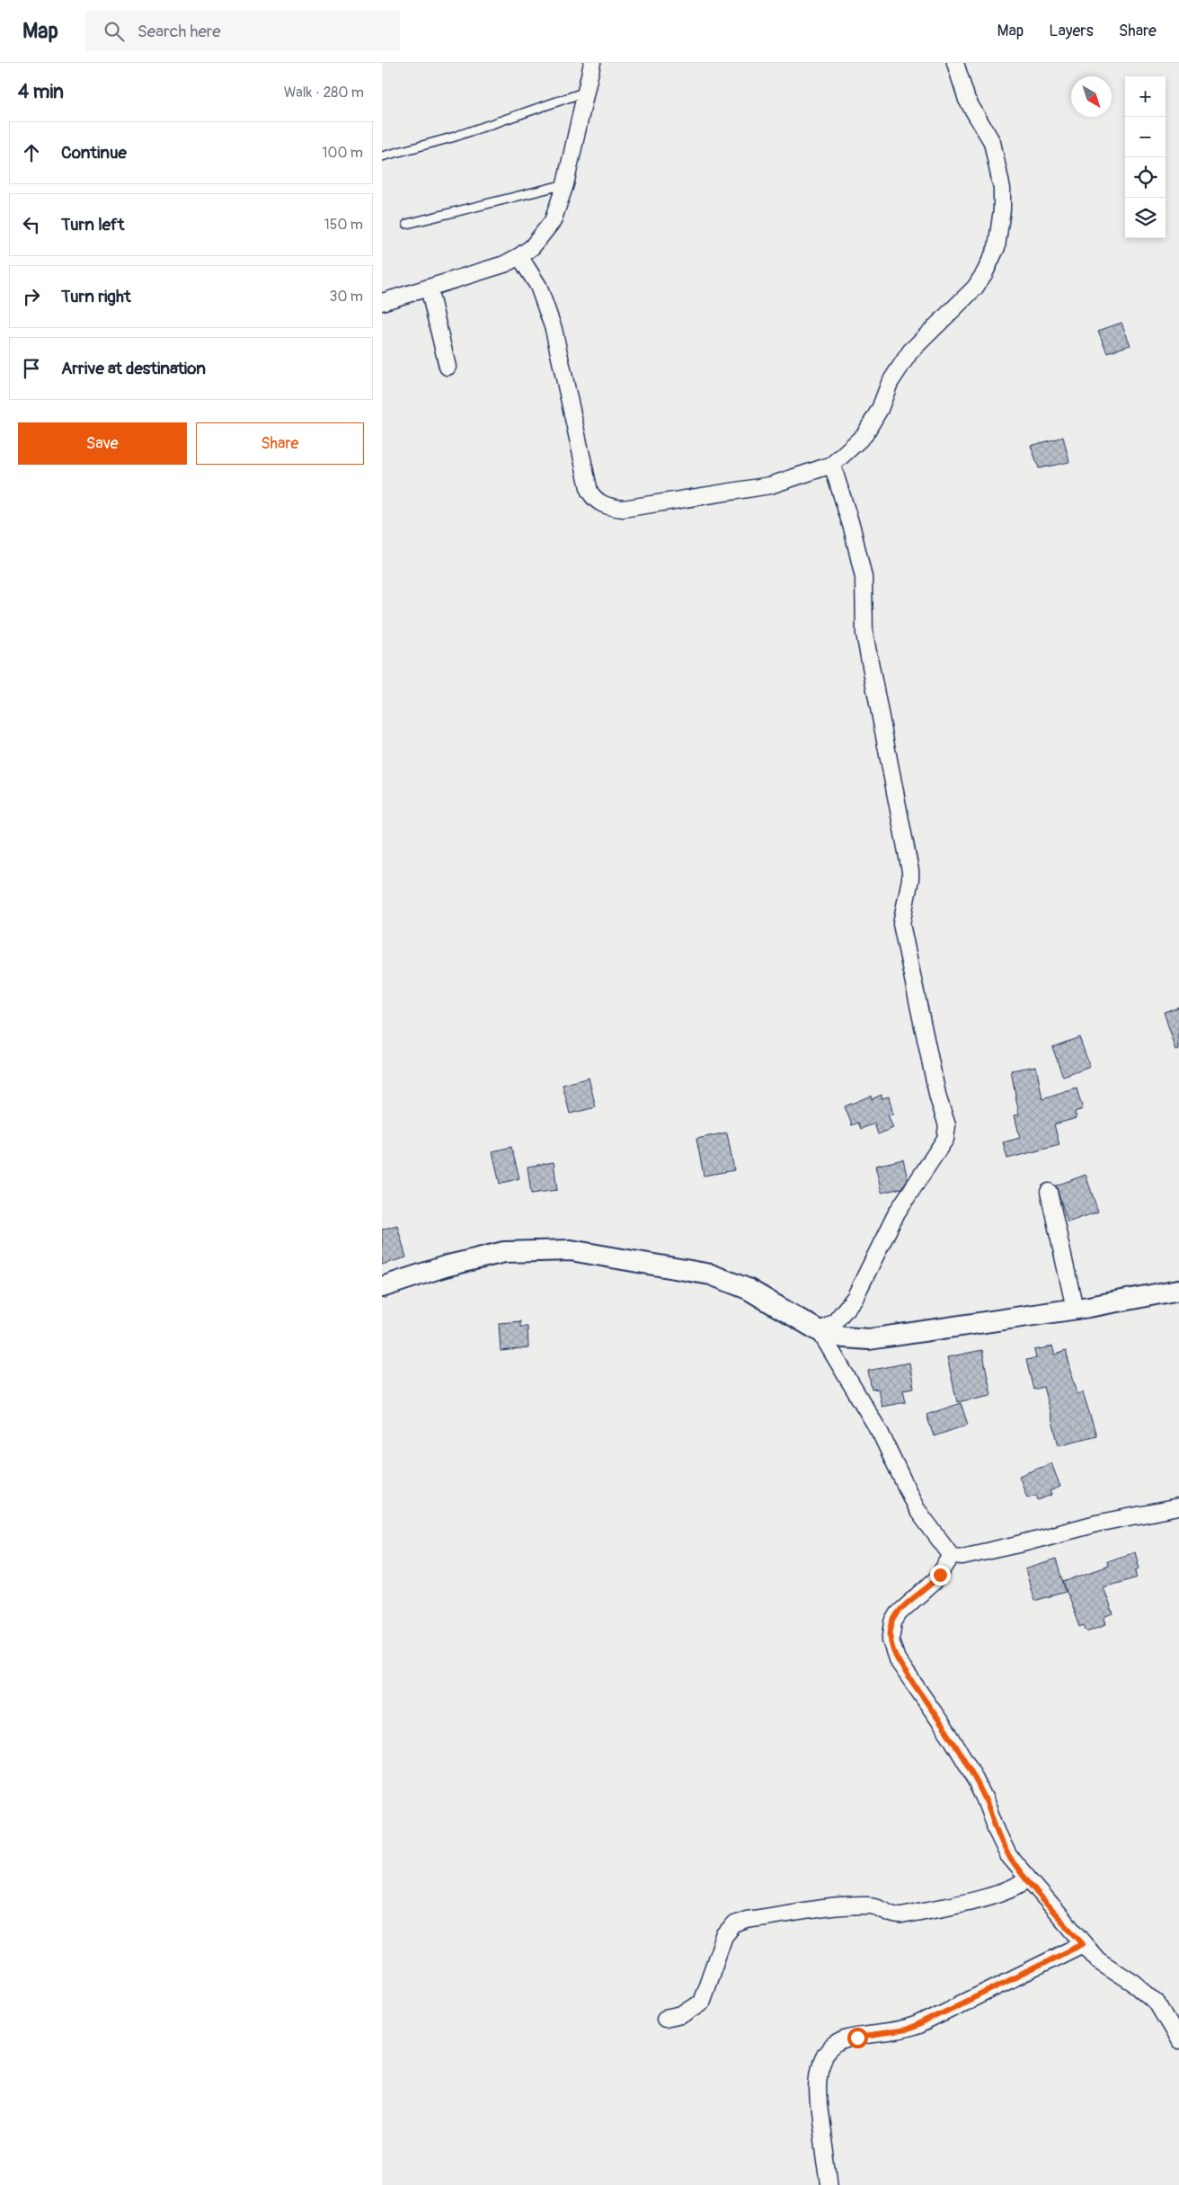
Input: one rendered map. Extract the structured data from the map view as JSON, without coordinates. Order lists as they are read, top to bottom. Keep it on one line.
{"north":"bottom right","page":{"header":"Map","search":"Search here","nav":["Map","Layers","Share"],"heading":["4 min","Walk · 280 m"],"map_buttons":["+","−"],"list":[["Continue","100 m"],["Turn left","150 m"],["Turn right","30 m"],"Arrive at destination"],"buttons":["Save","Share"]}}
